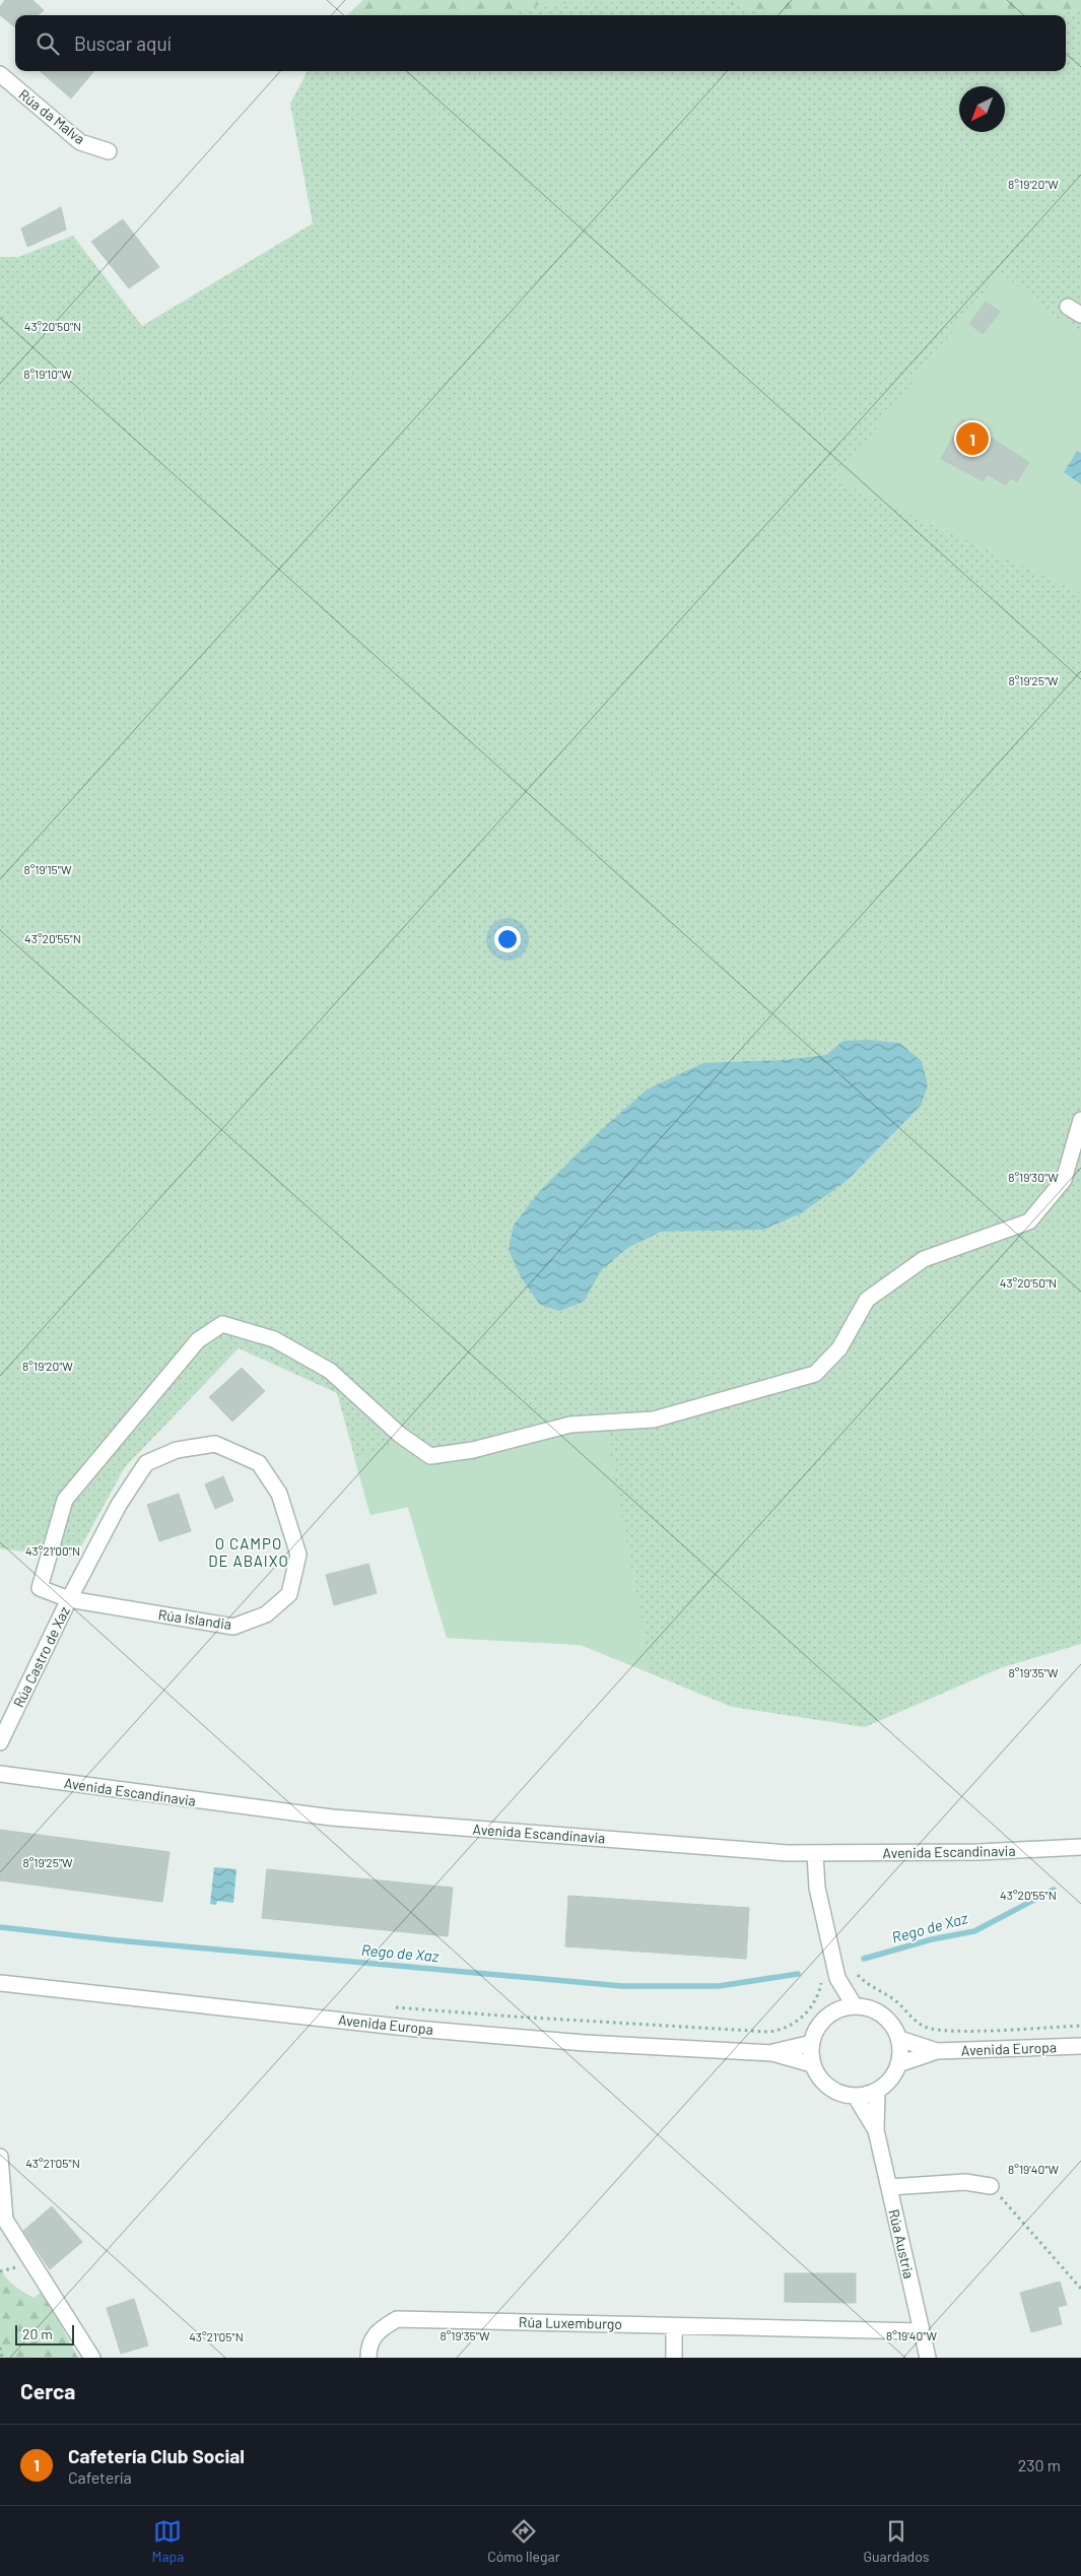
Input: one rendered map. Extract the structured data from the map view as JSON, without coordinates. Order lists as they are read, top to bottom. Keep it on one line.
{"streets":{"street":["Rúa da Malva","Rúa Islandia","Rúa Castro de Xaz","Avenida Escandinavia","Avenida Europa","Rúa Austria","Rúa Luxemburgo"]},"crossings":[["Rúa Islandia","Rúa Castro de Xaz"],["Avenida Europa","Rúa Austria"],["Rúa Austria","Rúa Luxemburgo"]],"districts":["O CAMPO DE ABAIXO"],"water":["Rego de Xaz"],"scale_bar":"20 m","north":"bottom left","page":{"search":"Buscar aquí","pins":"1","scale":"20 m","heading":"Cerca","list":[{"mark":"1","name":"Cafetería Club Social","note":"Cafetería","value":"230 m"}],"nav":["Mapa","Cómo llegar","Guardados"]},"coordinates":["8°19'20\"W","43°20'50\"N","8°19'10\"W","8°19'25\"W","8°19'15\"W","43°20'55\"N","8°19'30\"W","43°21'00\"N","8°19'35\"W","43°21'05\"N","8°19'40\"W"]}
